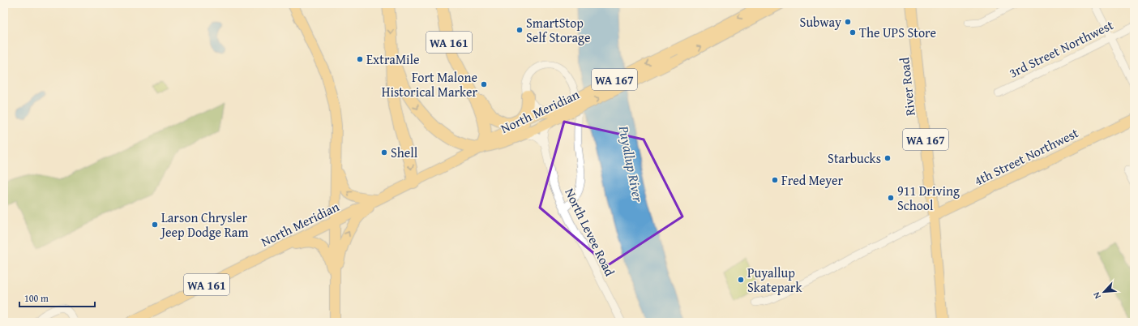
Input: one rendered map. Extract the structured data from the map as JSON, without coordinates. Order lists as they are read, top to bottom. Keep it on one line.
{"streets":{"highway":["WA 161","WA 167"],"main road":["River Road","North Meridian","4th Street Northwest"],"street":["3rd Street Northwest","North Levee Road"]},"crossings":[["WA 161","WA 167"],["WA 161","North Meridian"],["WA 167","North Meridian"],["WA 167","North Levee Road"],["River Road","4th Street Northwest"],["North Meridian","North Levee Road"]],"water":["Puyallup River"],"places":["Subway","SmartStop Self Storage","The UPS Store","ExtraMile","Fort Malone Historical Marker","Shell","Starbucks","Fred Meyer","911 Driving School","Larson Chrysler Jeep Dodge Ram","Puyallup Skatepark"],"scale_bar":"100 m","north":"bottom left"}
